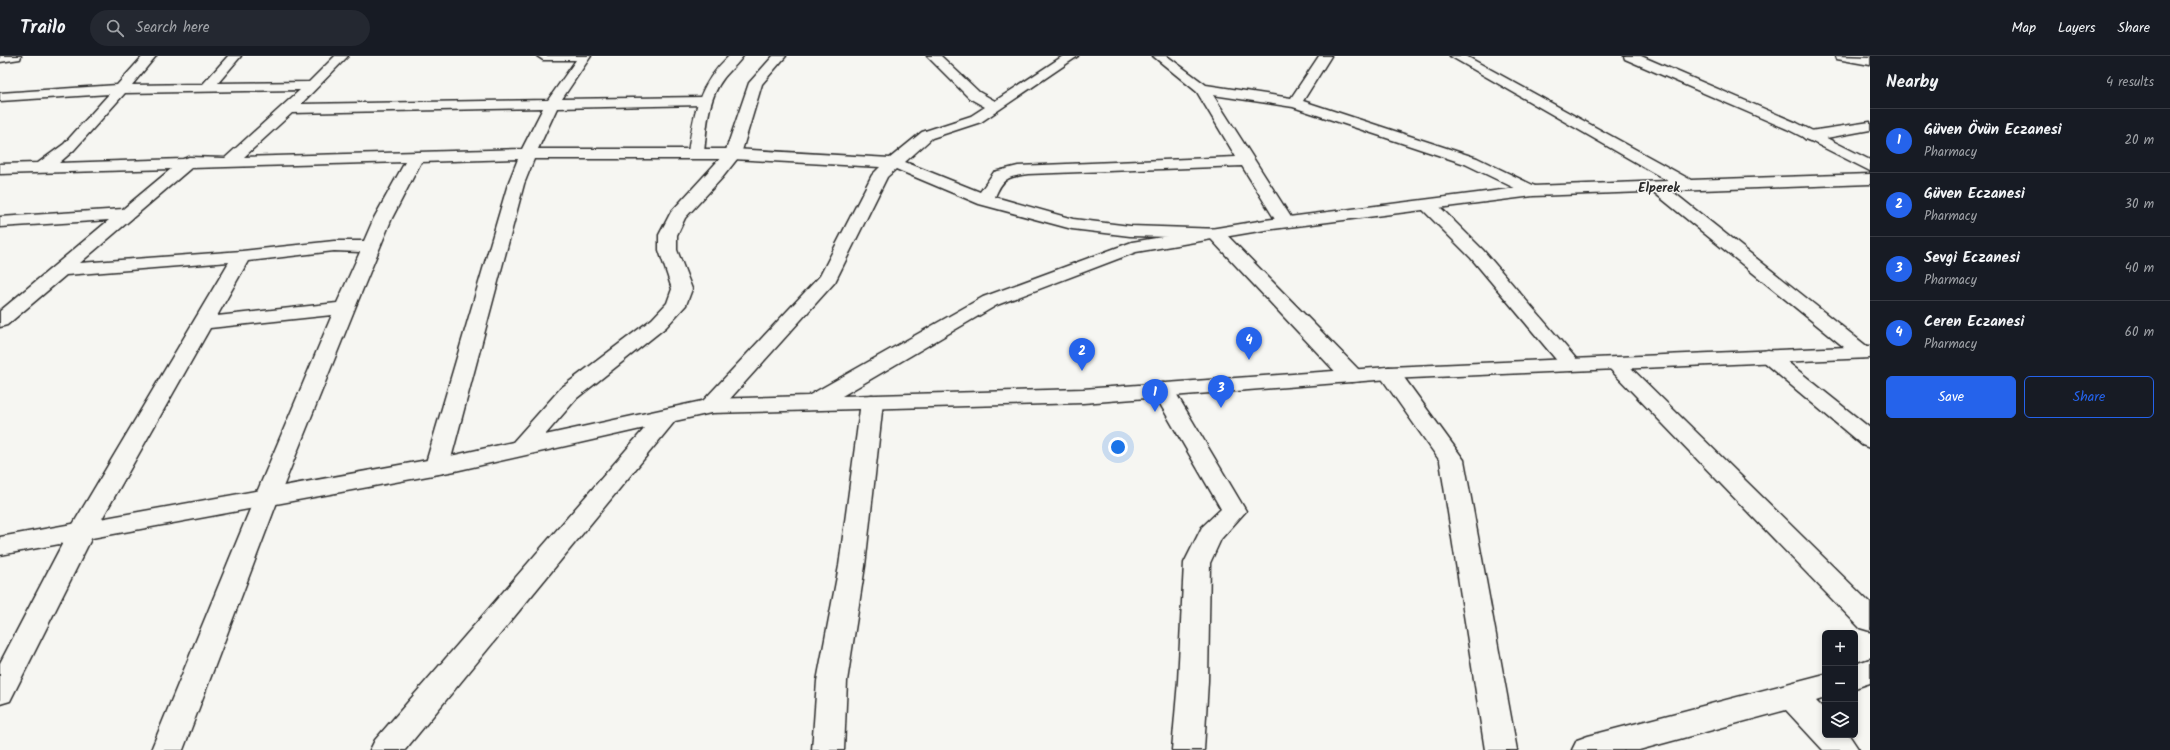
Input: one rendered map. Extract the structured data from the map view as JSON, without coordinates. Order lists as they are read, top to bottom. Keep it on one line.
{"districts":["Elperek"],"page":{"header":"Trailo","search":"Search here","nav":["Map","Layers","Share"],"heading":["Nearby","4 results"],"list":[{"mark":"1","name":"Güven Övün Eczanesi","note":"Pharmacy","value":"20 m"},{"mark":"2","name":"Güven Eczanesi","note":"Pharmacy","value":"30 m"},{"mark":"3","name":"Sevgi Eczanesi","note":"Pharmacy","value":"40 m"},{"mark":"4","name":"Ceren Eczanesi","note":"Pharmacy","value":"60 m"}],"pins":["4","2","3","1"],"buttons":["Save","Share"],"map_buttons":["+","−"]}}
